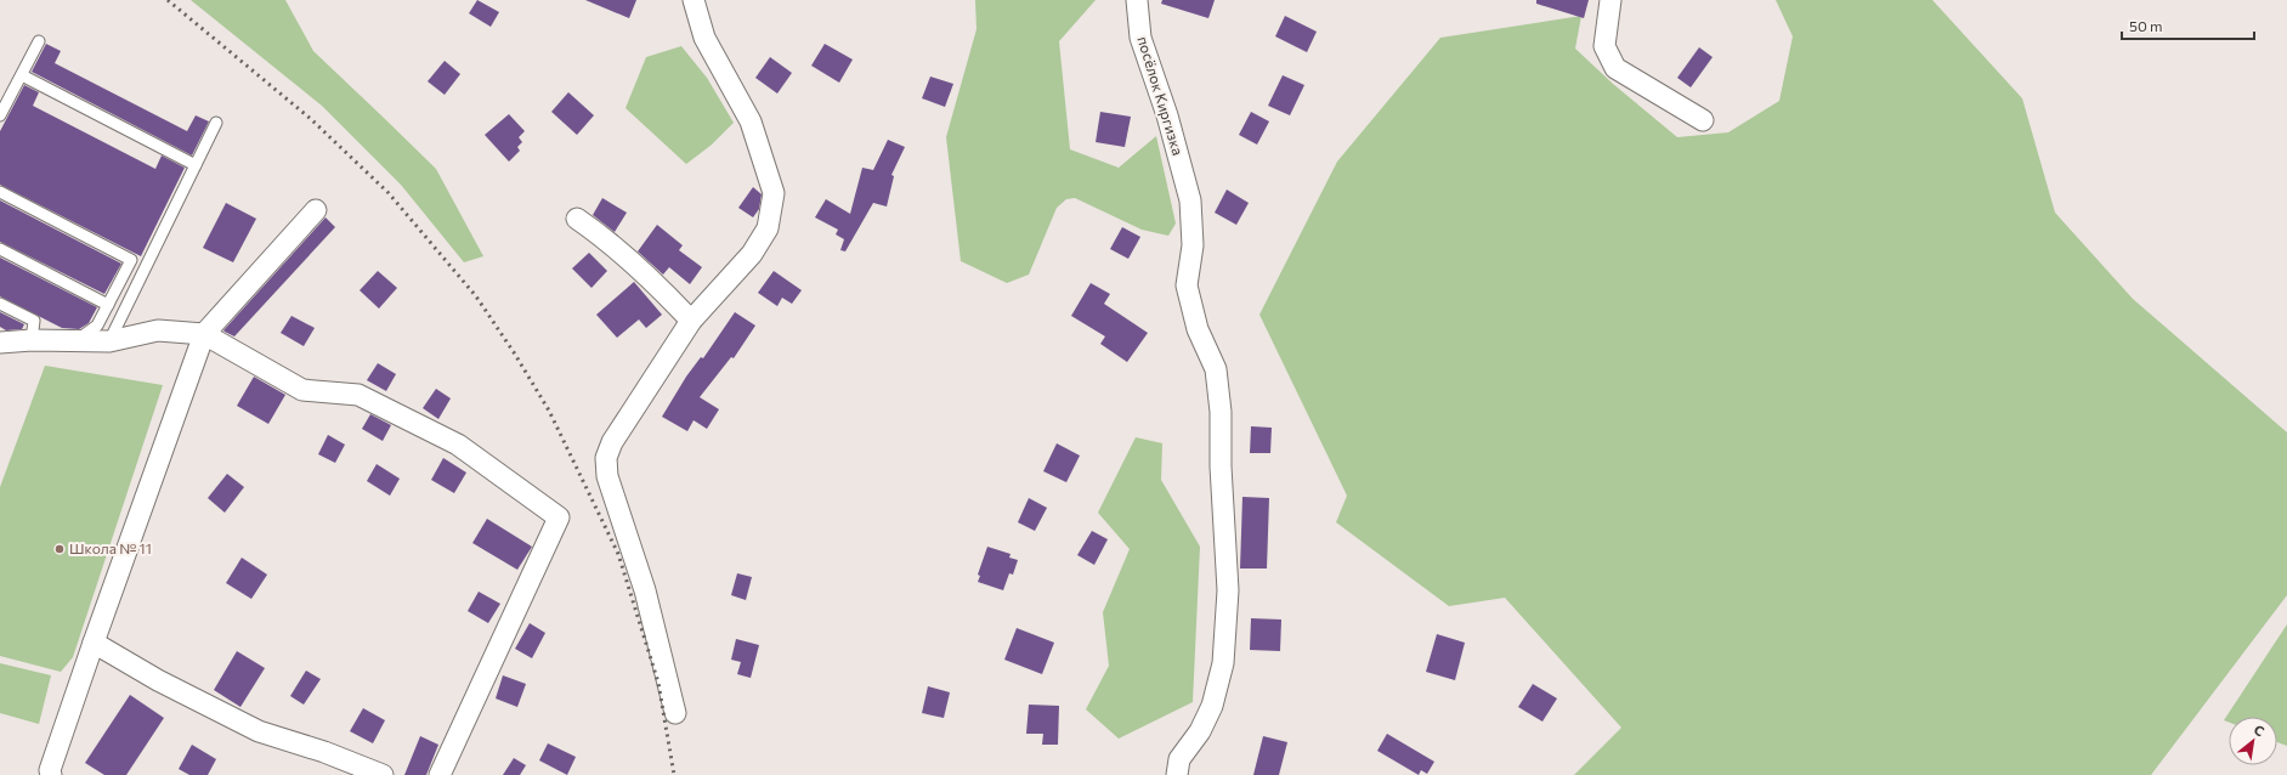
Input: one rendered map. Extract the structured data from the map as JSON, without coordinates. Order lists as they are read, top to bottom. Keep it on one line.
{"streets":{"street":["посёлок Киргизка"]},"places":["Школа № 11"],"scale_bar":"50 m","north":"top right"}
